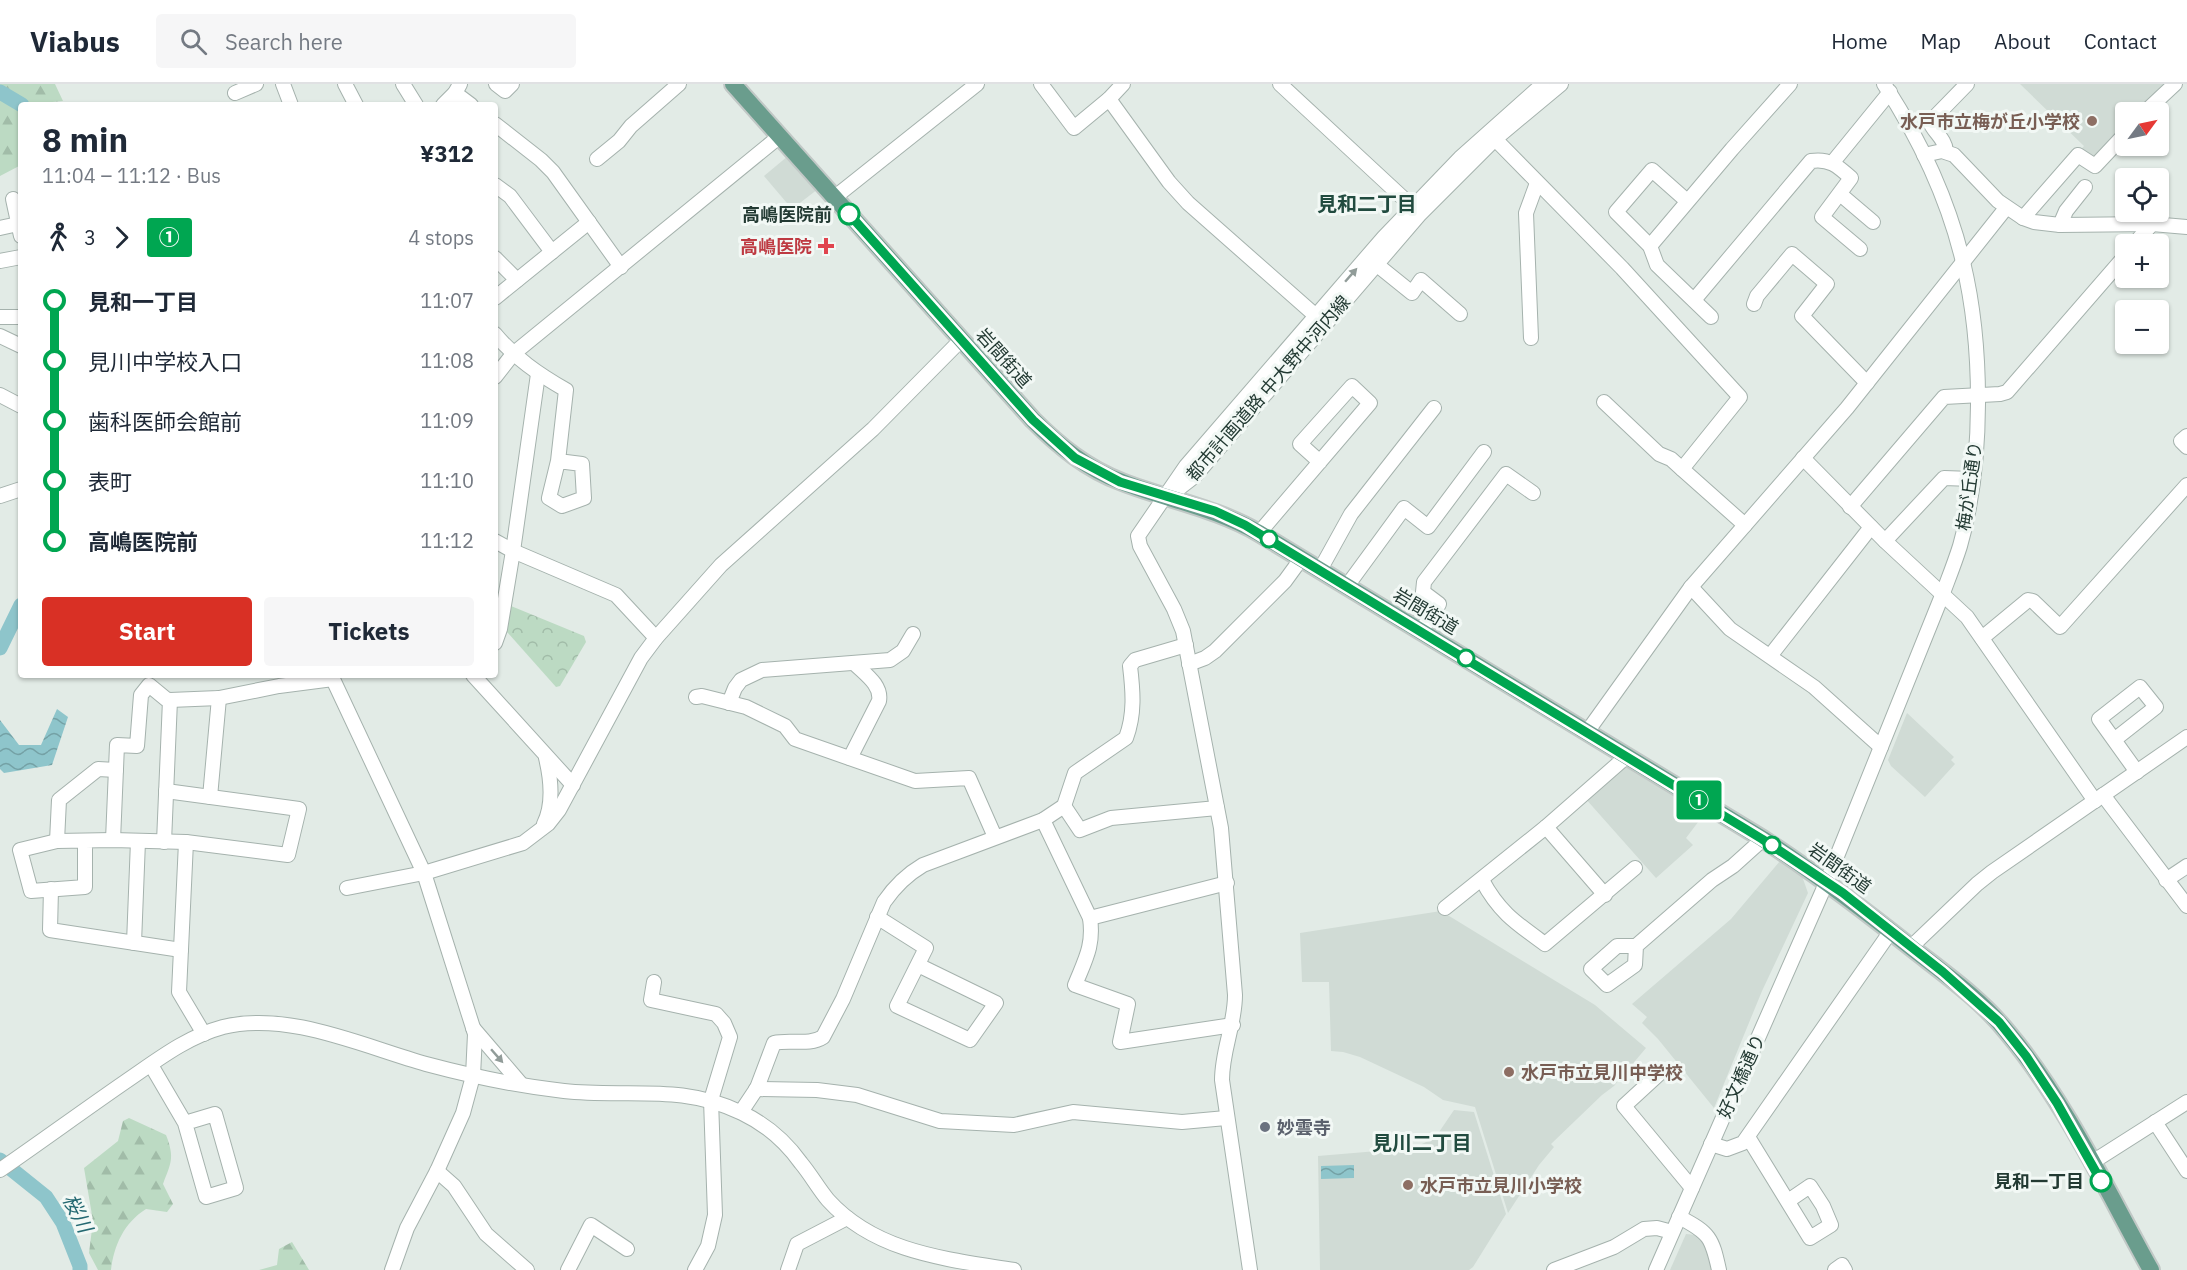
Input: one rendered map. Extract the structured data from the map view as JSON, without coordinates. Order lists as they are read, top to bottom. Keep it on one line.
{"streets":{"main road":["岩間街道"],"street":["都市計画道路 中大野中河内線","梅が丘通り","好文橋通り"]},"crossings":[["岩間街道","都市計画道路 中大野中河内線"],["岩間街道","梅が丘通り"],["岩間街道","好文橋通り"],["梅が丘通り","好文橋通り"]],"districts":["見和二丁目","見川二丁目"],"water":["桜川"],"places":{"other":["水戸市立梅が丘小学校","高嶋医院前","水戸市立見川中学校","妙雲寺","見和一丁目","水戸市立見川小学校"],"health":["高嶋医院"]},"lines":["bus line ①"],"north":"top right","page":{"header":"Viabus","search":"Search here","nav":["Home","Map","About","Contact"],"on_map":"①","map_buttons":["+","−"],"heading":["8 min","11:04 – 11:12 · Bus","¥312"],"legs":["3","①","4 stops"],"list":[{"name":"見和一丁目","value":"11:07"},{"name":"見川中学校入口","value":"11:08"},{"name":"歯科医師会館前","value":"11:09"},{"name":"表町","value":"11:10"},{"name":"高嶋医院前","value":"11:12"}],"buttons":["Start","Tickets"]}}
